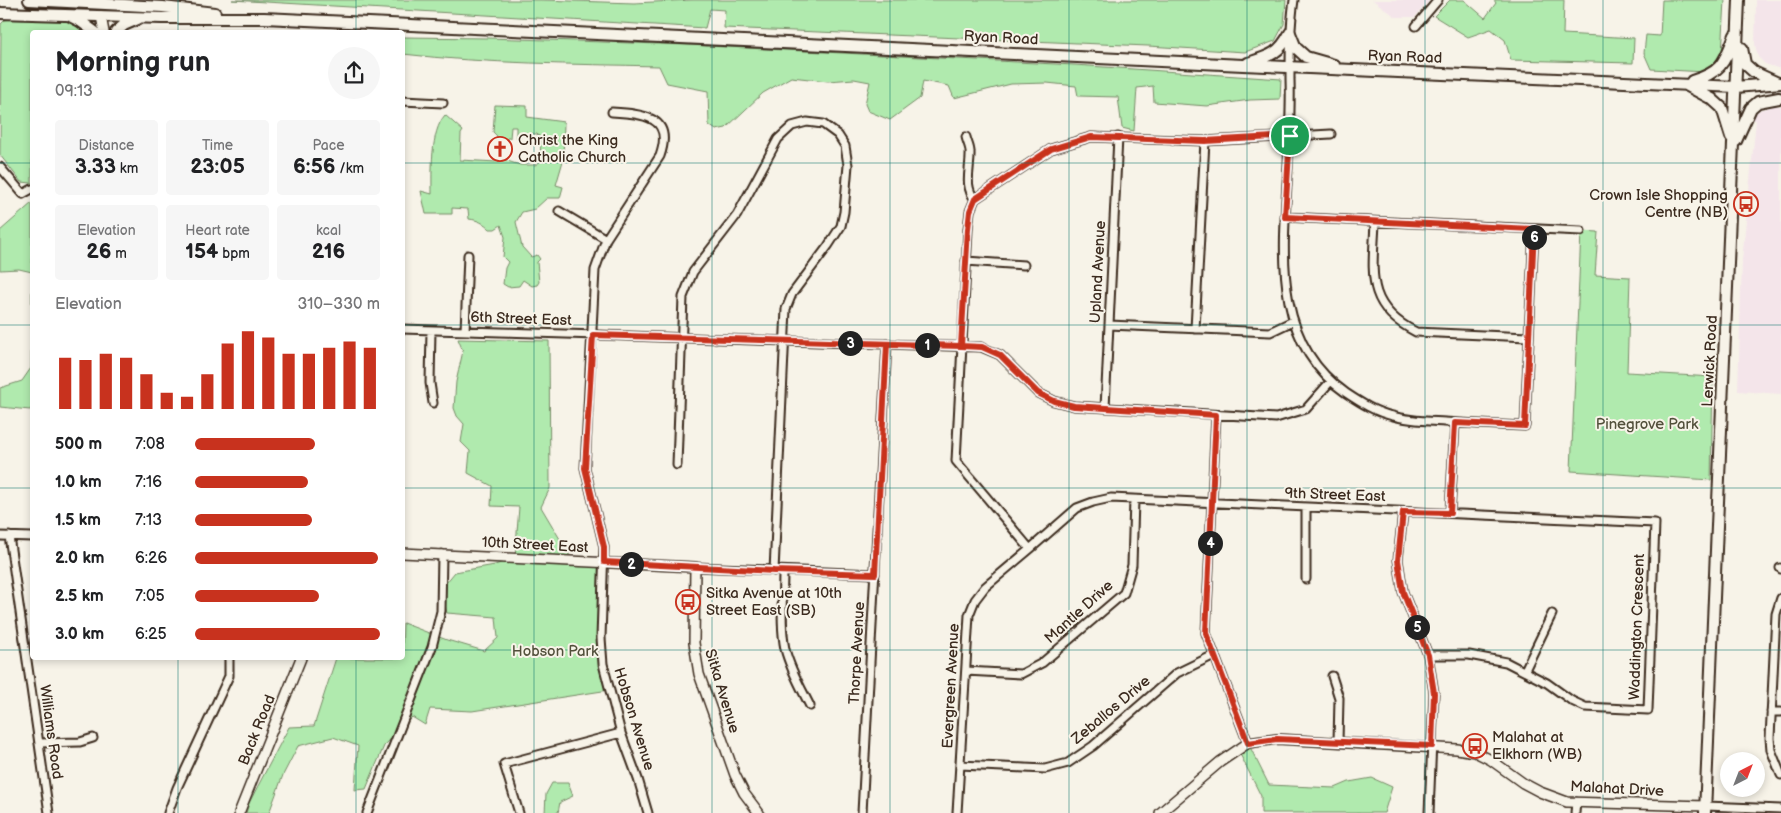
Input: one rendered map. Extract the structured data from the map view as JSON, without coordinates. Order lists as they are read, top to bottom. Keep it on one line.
{"streets":{"main road":["Ryan Road","Lerwick Road"],"street":["Upland Avenue","6th Street East","9th Street East","10th Street East","Mantle Drive","Waddington Crescent","Thorpe Avenue","Evergreen Avenue","Sitka Avenue","Zeballos Drive","Hobson Avenue","Back Road","Williams Road","Malahat Drive"]},"crossings":[["Ryan Road","Lerwick Road"],["Upland Avenue","6th Street East"],["6th Street East","Thorpe Avenue"],["6th Street East","Hobson Avenue"],["Lerwick Road","Malahat Drive"],["9th Street East","Mantle Drive"],["9th Street East","Waddington Crescent"],["9th Street East","Evergreen Avenue"],["10th Street East","Thorpe Avenue"],["10th Street East","Sitka Avenue"],["10th Street East","Hobson Avenue"],["Mantle Drive","Evergreen Avenue"],["Evergreen Avenue","Zeballos Drive"]],"parks":["Pinegrove Park","Hobson Park"],"places":{"church":["Christ the King Catholic Church"],"bus stop":["Crown Isle Shopping Centre (NB)","Sitka Avenue at 10th Street East (SB)","Malahat at Elkhorn (WB)"]},"north":"top right","page":{"heading":["Morning run","09:13"],"stats":[["Distance","3.33 km"],["Time","23:05"],["Pace","6:56 /km"],["Elevation","26 m"],["Heart rate","154 bpm"],["kcal","216"]],"pins":["6","3","1","4","2","5"],"chart":["Elevation","310–330 m"],"list":[{"name":"500 m","note":"7:08"},{"name":"1.0 km","note":"7:16"},{"name":"1.5 km","note":"7:13"},{"name":"2.0 km","note":"6:26"},{"name":"2.5 km","note":"7:05"},{"name":"3.0 km","note":"6:25"}]}}
